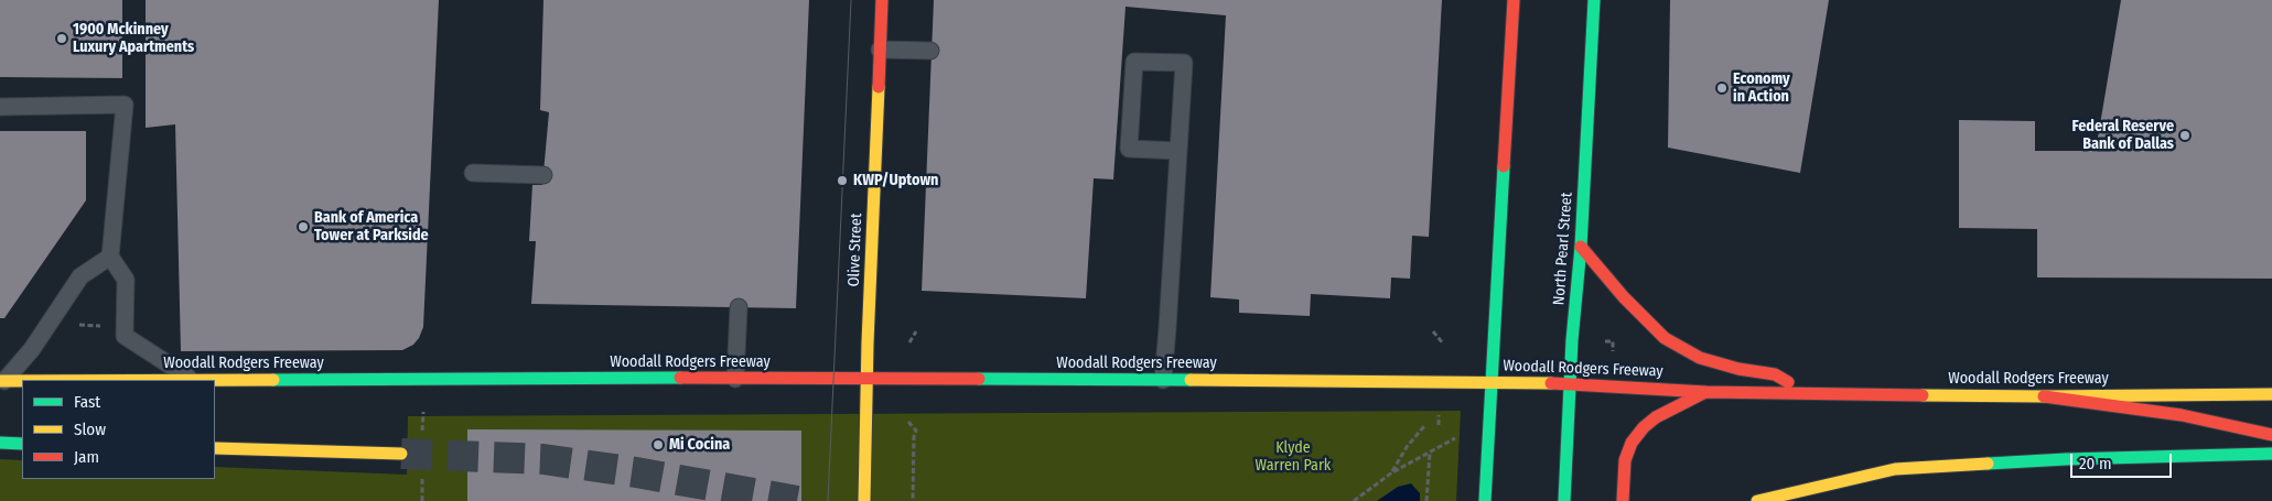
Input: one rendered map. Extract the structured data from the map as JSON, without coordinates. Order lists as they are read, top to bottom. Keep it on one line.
{"streets":{"main road":["North Pearl Street","Olive Street","Woodall Rodgers Freeway"]},"crossings":[["North Pearl Street","Woodall Rodgers Freeway"],["Olive Street","Woodall Rodgers Freeway"]],"parks":["Klyde Warren Park"],"places":["1900 Mckinney Luxury Apartments","Economy in Action","Federal Reserve Bank of Dallas","KWP/Uptown","Bank of America Tower at Parkside","Mi Cocina"],"legend":["Fast","Slow","Jam"],"scale_bar":"20 m"}
